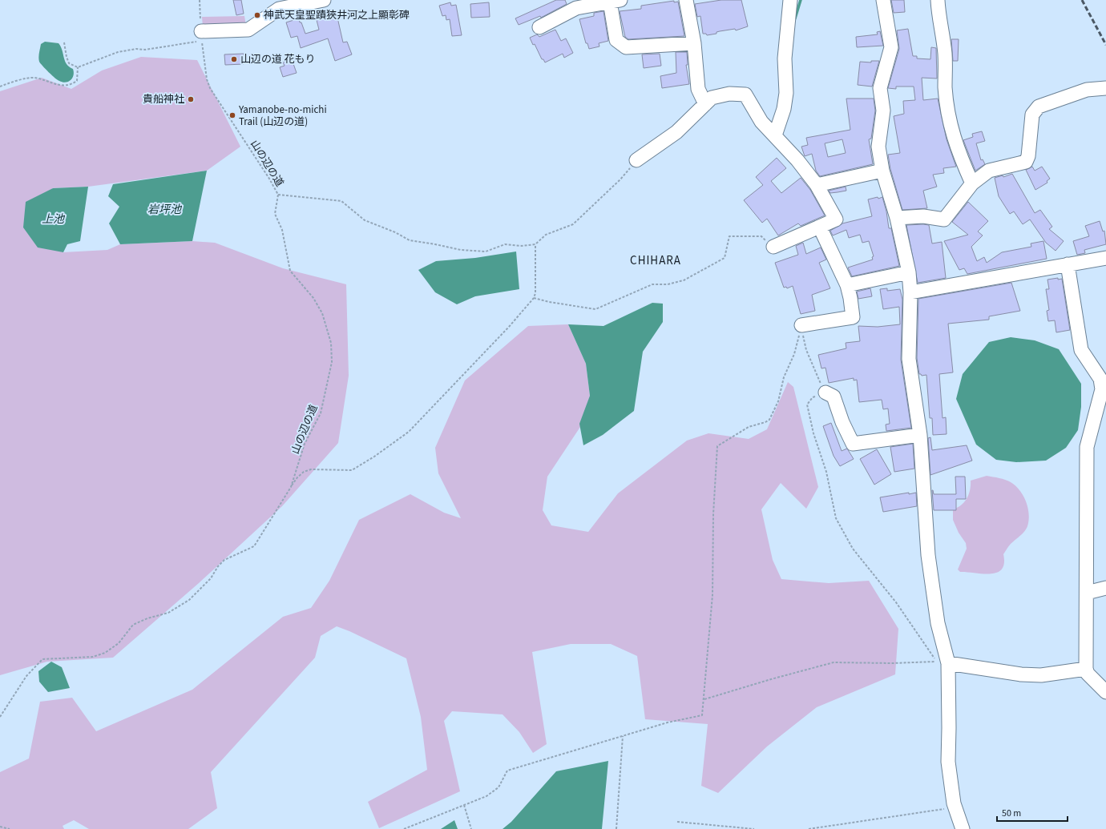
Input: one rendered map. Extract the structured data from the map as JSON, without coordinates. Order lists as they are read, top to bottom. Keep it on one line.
{"streets":{"path":["山の辺の道"]},"districts":["CHIHARA"],"water":["岩坪池","上池"],"places":["神武天皇聖蹟狹井河之上顯彰碑","山辺の道 花もり","貴船神社","Yamanobe-no-michi Trail (山辺の道)"],"scale_bar":"50 m"}
